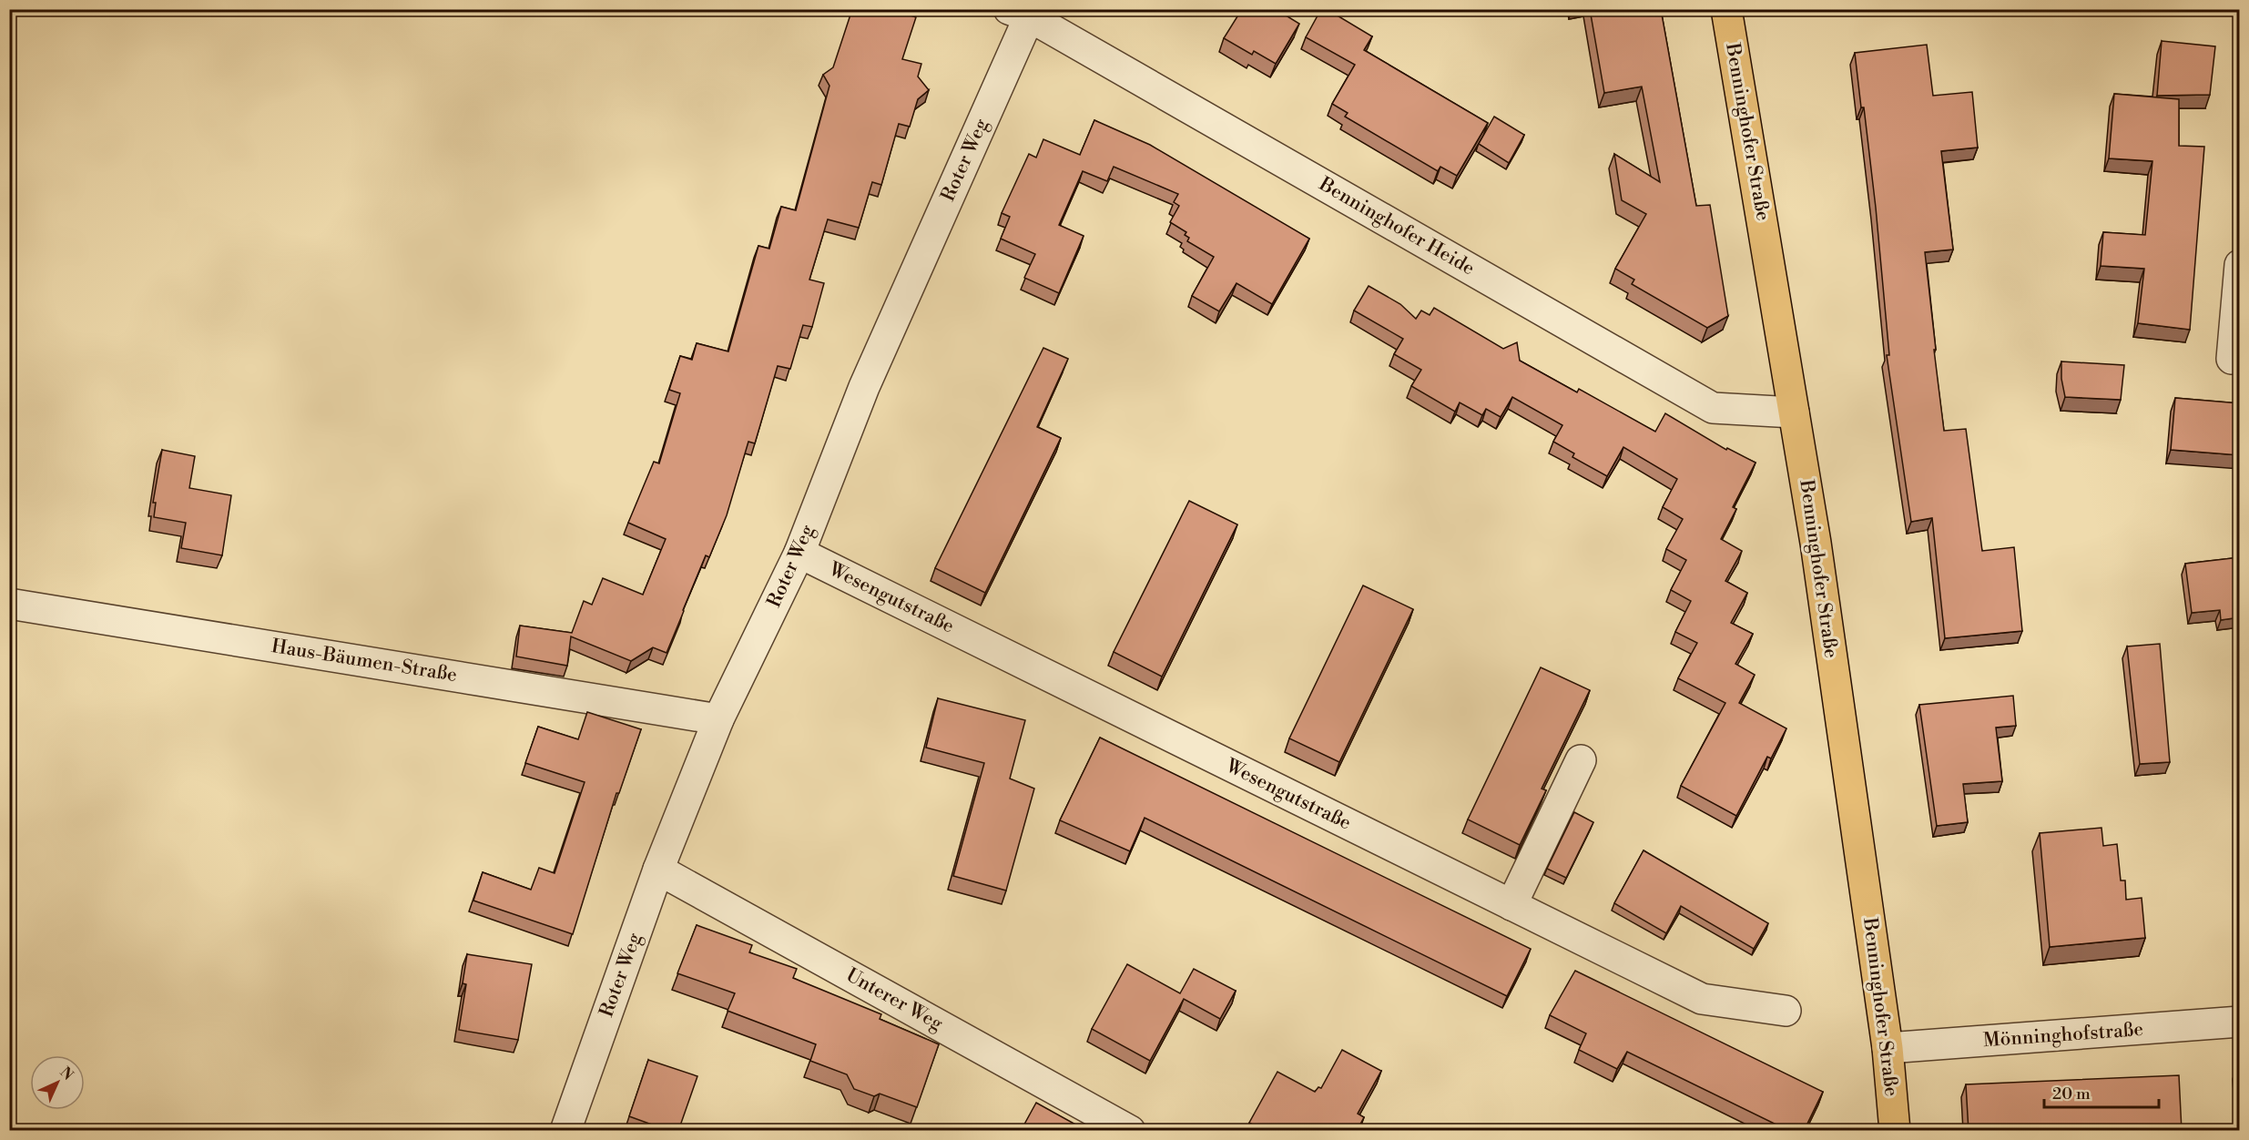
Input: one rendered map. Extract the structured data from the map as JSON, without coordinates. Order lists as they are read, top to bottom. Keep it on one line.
{"streets":{"main road":["Benninghofer Straße"],"street":["Roter Weg","Benninghofer Heide","Wesengutstraße","Haus-Bäumen-Straße","Unterer Weg","Mönninghofstraße"]},"crossings":[["Benninghofer Straße","Benninghofer Heide"],["Benninghofer Straße","Mönninghofstraße"],["Roter Weg","Benninghofer Heide"],["Roter Weg","Wesengutstraße"],["Roter Weg","Haus-Bäumen-Straße"],["Roter Weg","Unterer Weg"]],"scale_bar":"20 m","north":"top right"}
